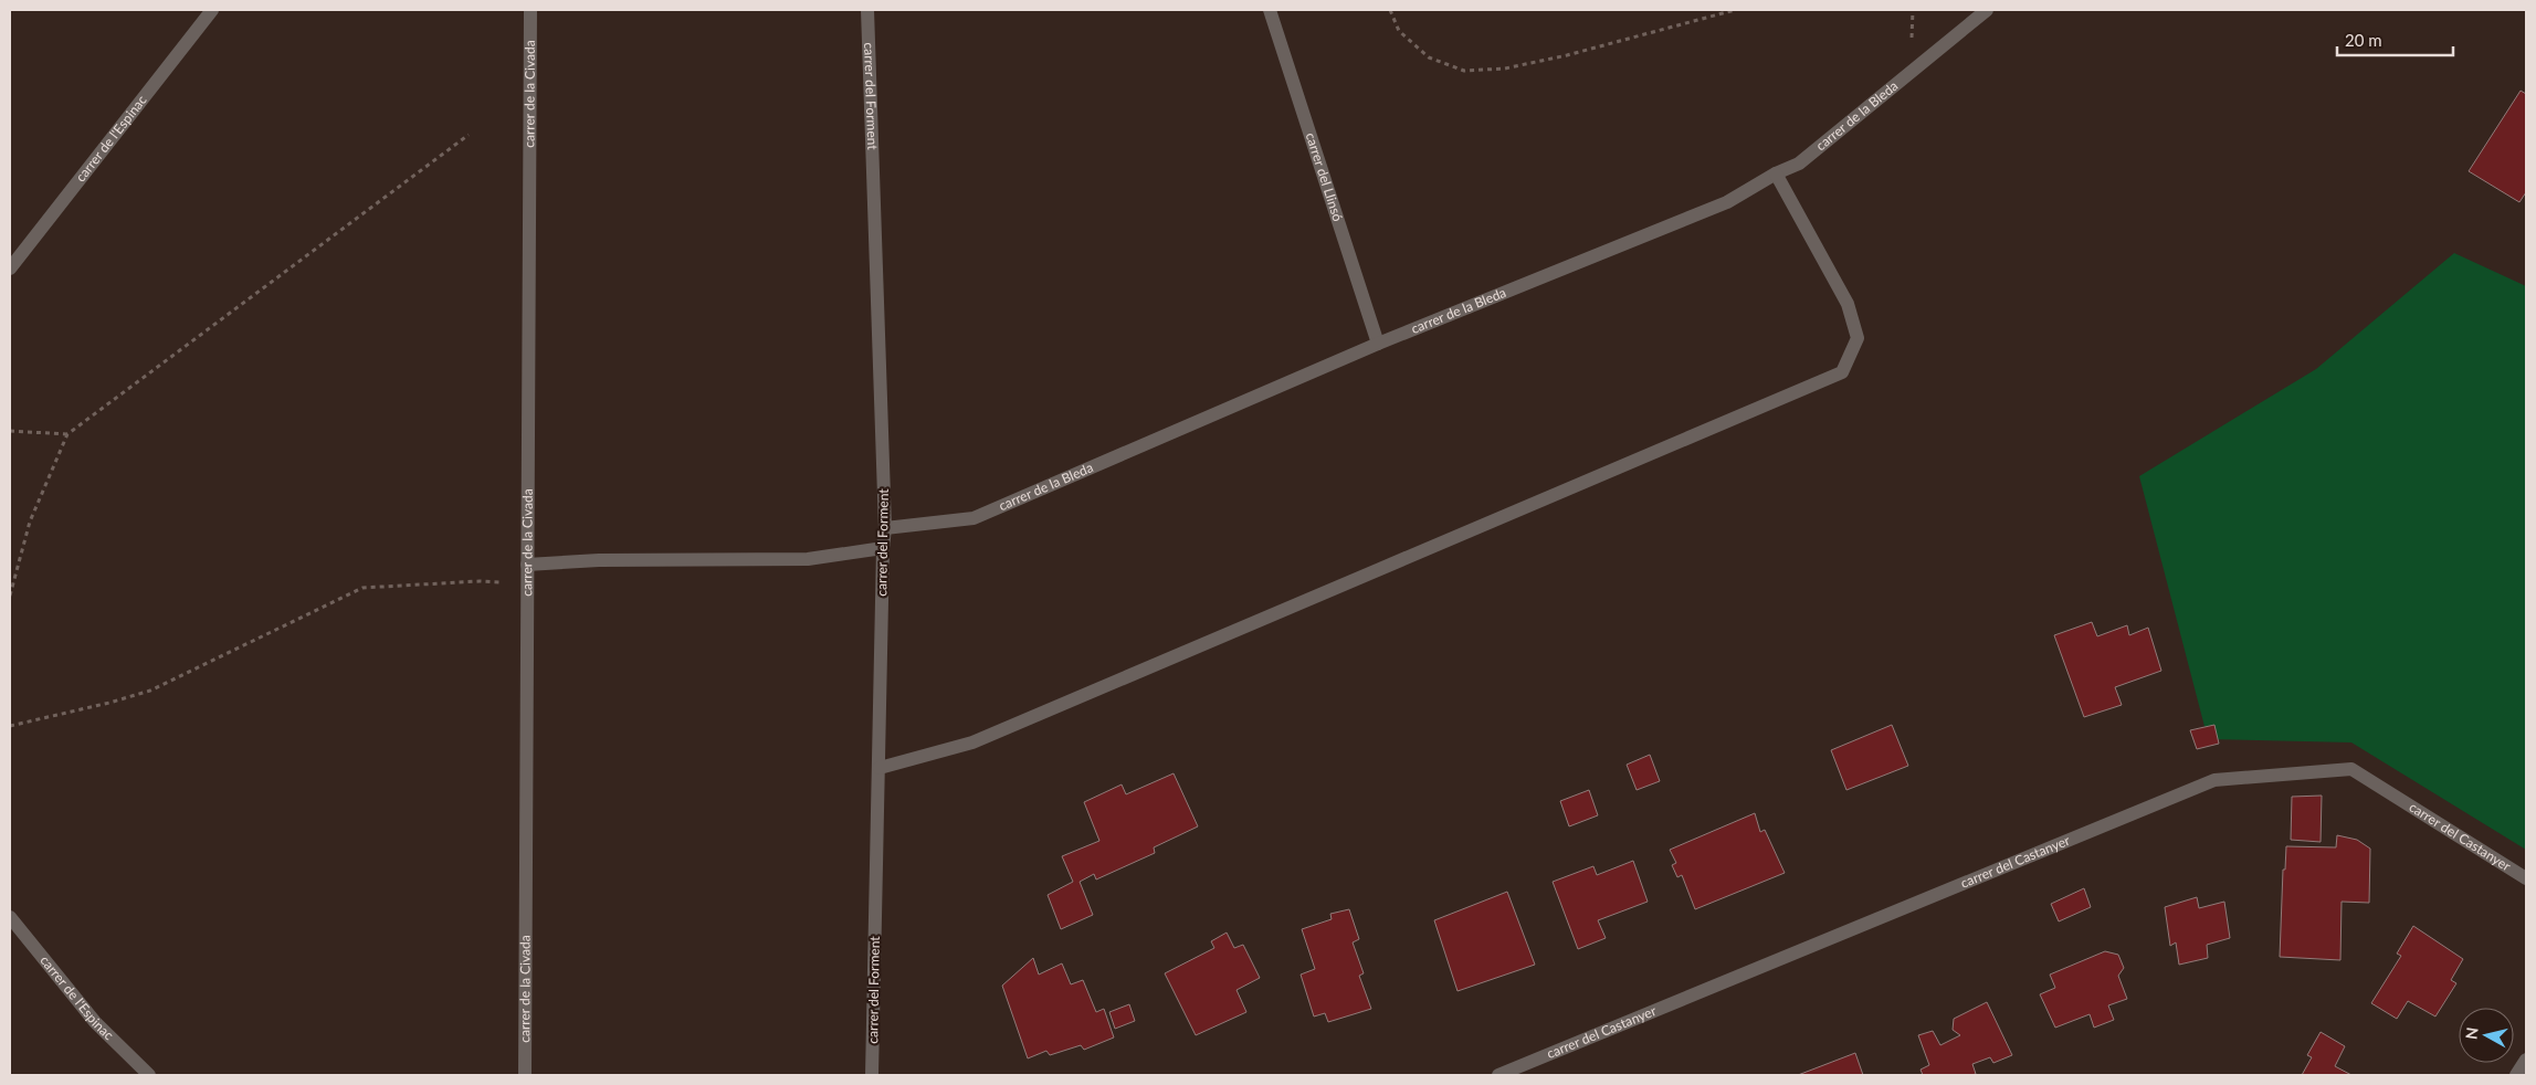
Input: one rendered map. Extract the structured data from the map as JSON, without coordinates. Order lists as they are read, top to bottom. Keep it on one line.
{"streets":{"street":["carrer de la Civada","carrer del Forment","carrer de la Bleda","carrer de l'Espinac","carrer del Llinsó","carrer del Castanyer"]},"crossings":[["carrer del Forment","carrer de la Bleda"],["carrer de la Bleda","carrer del Llinsó"]],"scale_bar":"20 m","north":"left"}
